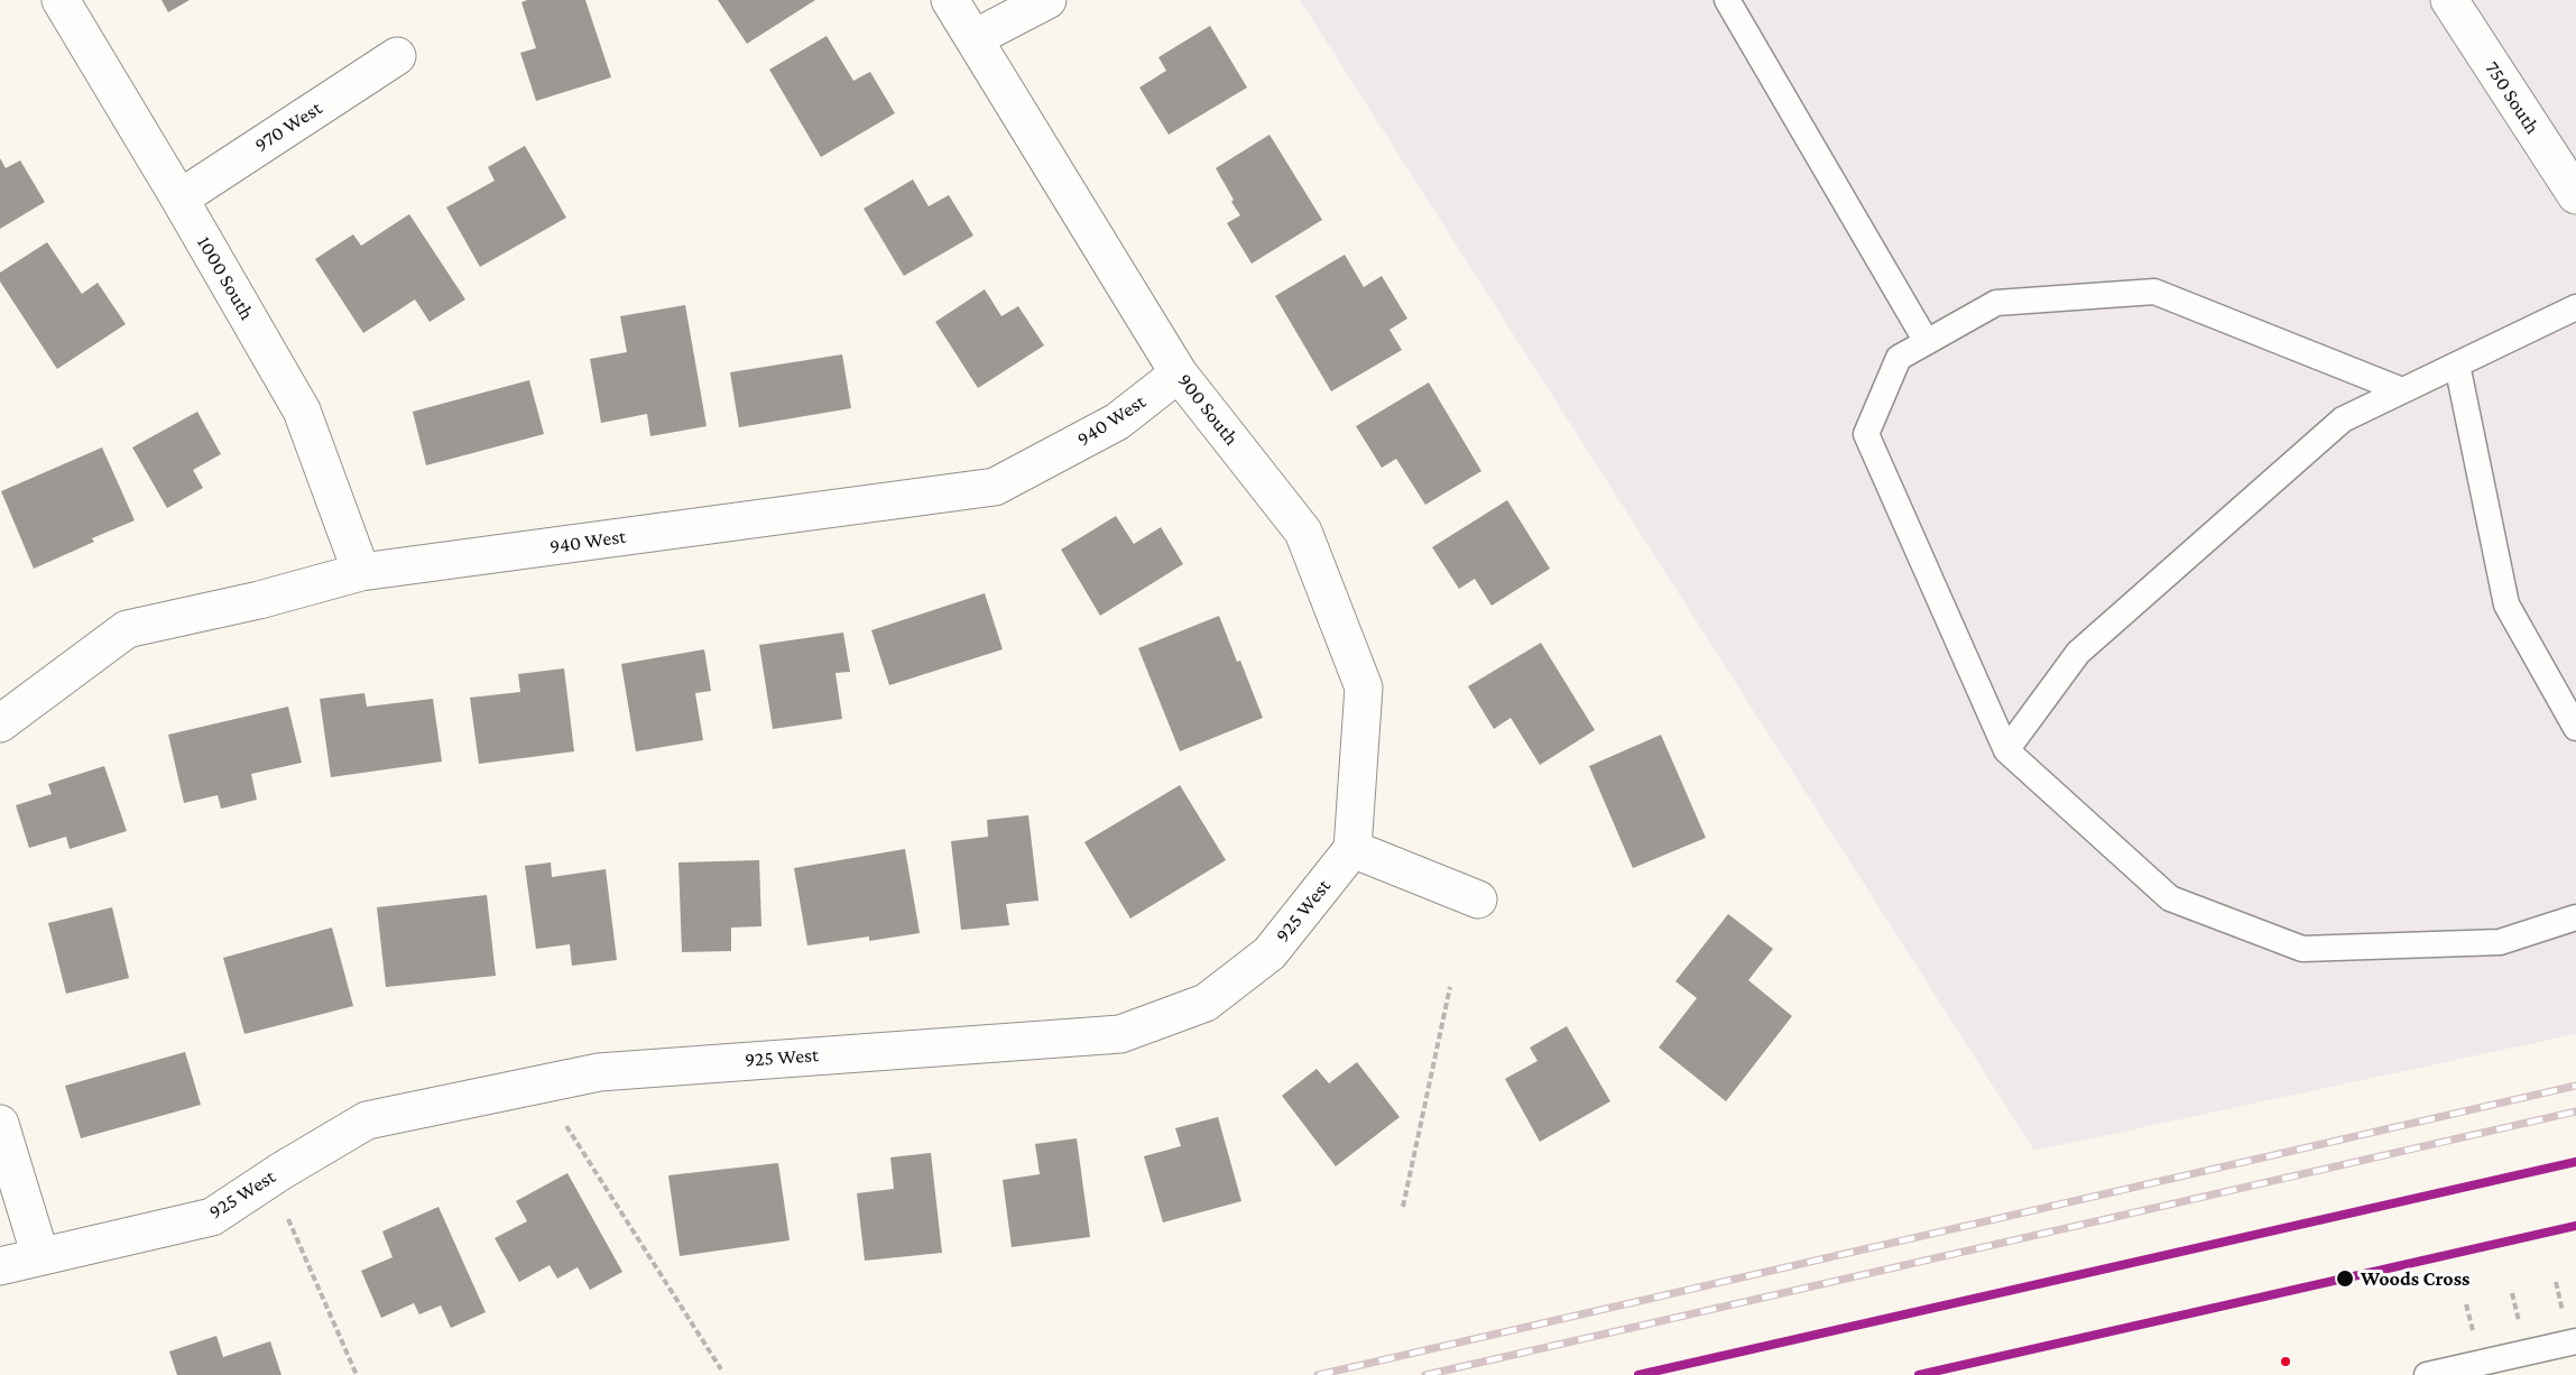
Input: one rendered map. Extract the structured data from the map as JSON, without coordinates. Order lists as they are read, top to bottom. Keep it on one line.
{"streets":{"street":["750 South","970 West","1000 South","900 South","940 West","925 West"]},"crossings":[["970 West","1000 South"],["1000 South","940 West"],["900 South","940 West"],["900 South","925 West"]],"places":["Woods Cross"]}
